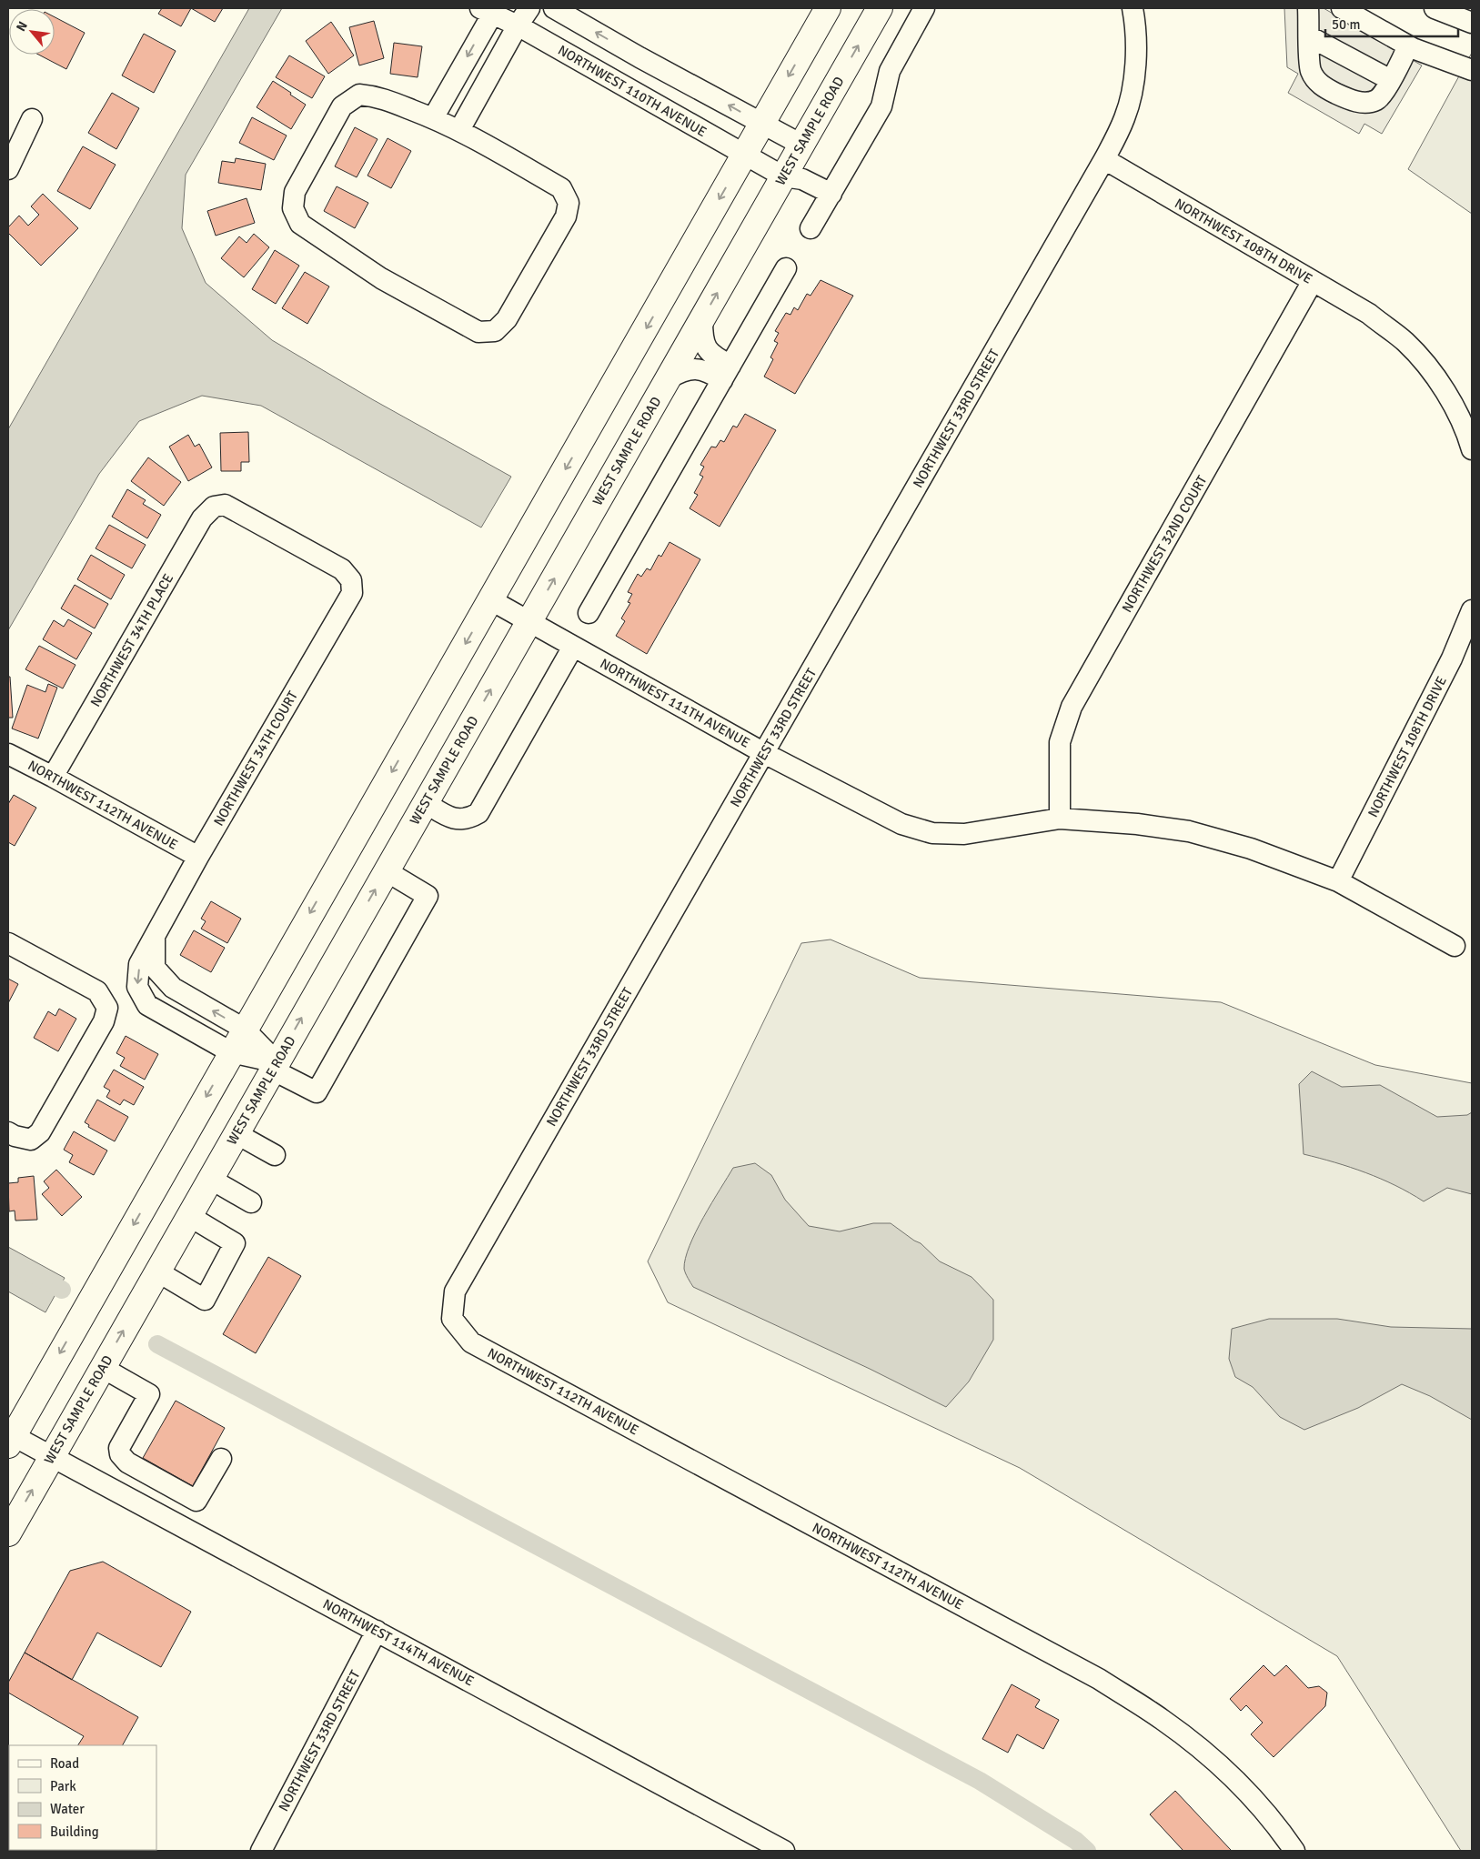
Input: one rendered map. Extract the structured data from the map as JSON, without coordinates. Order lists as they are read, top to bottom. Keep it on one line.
{"streets":{"main road":["WEST SAMPLE ROAD"],"street":["NORTHWEST 110TH AVENUE","NORTHWEST 108TH DRIVE","NORTHWEST 33RD STREET","NORTHWEST 32ND COURT","NORTHWEST 34TH PLACE","NORTHWEST 111TH AVENUE","NORTHWEST 34TH COURT","NORTHWEST 112TH AVENUE","NORTHWEST 114TH AVENUE"]},"crossings":[["NORTHWEST 110TH AVENUE","WEST SAMPLE ROAD"],["WEST SAMPLE ROAD","NORTHWEST 111TH AVENUE"],["WEST SAMPLE ROAD","NORTHWEST 34TH COURT"],["WEST SAMPLE ROAD","NORTHWEST 114TH AVENUE"],["NORTHWEST 108TH DRIVE","NORTHWEST 33RD STREET"],["NORTHWEST 108TH DRIVE","NORTHWEST 32ND COURT"],["NORTHWEST 108TH DRIVE","NORTHWEST 111TH AVENUE"],["NORTHWEST 33RD STREET","NORTHWEST 111TH AVENUE"],["NORTHWEST 33RD STREET","NORTHWEST 112TH AVENUE"],["NORTHWEST 33RD STREET","NORTHWEST 114TH AVENUE"],["NORTHWEST 32ND COURT","NORTHWEST 111TH AVENUE"],["NORTHWEST 34TH PLACE","NORTHWEST 34TH COURT"],["NORTHWEST 34TH PLACE","NORTHWEST 112TH AVENUE"],["NORTHWEST 34TH COURT","NORTHWEST 112TH AVENUE"]],"legend":["Road","Park","Water","Building"],"scale_bar":"50 m","north":"top left"}
